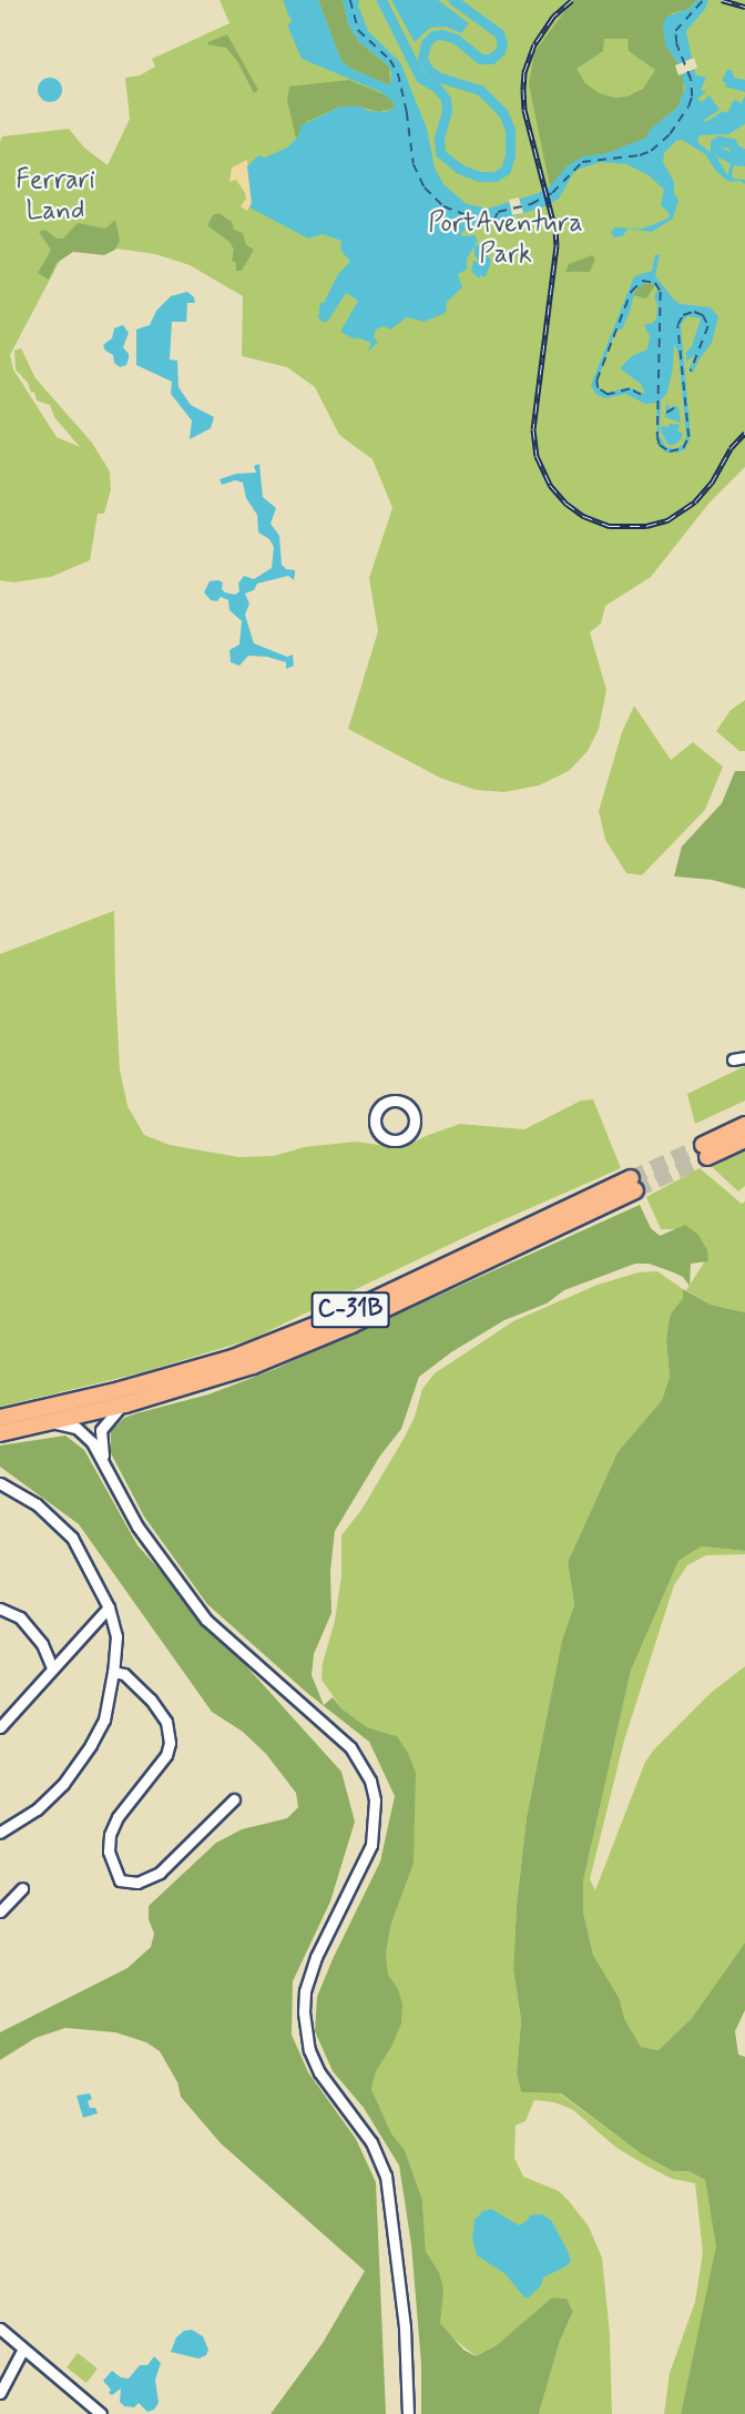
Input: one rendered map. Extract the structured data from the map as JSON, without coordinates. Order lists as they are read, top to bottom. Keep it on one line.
{"streets":{"highway":["C-31B"]},"parks":["Ferrari Land","PortAventura Park"]}
